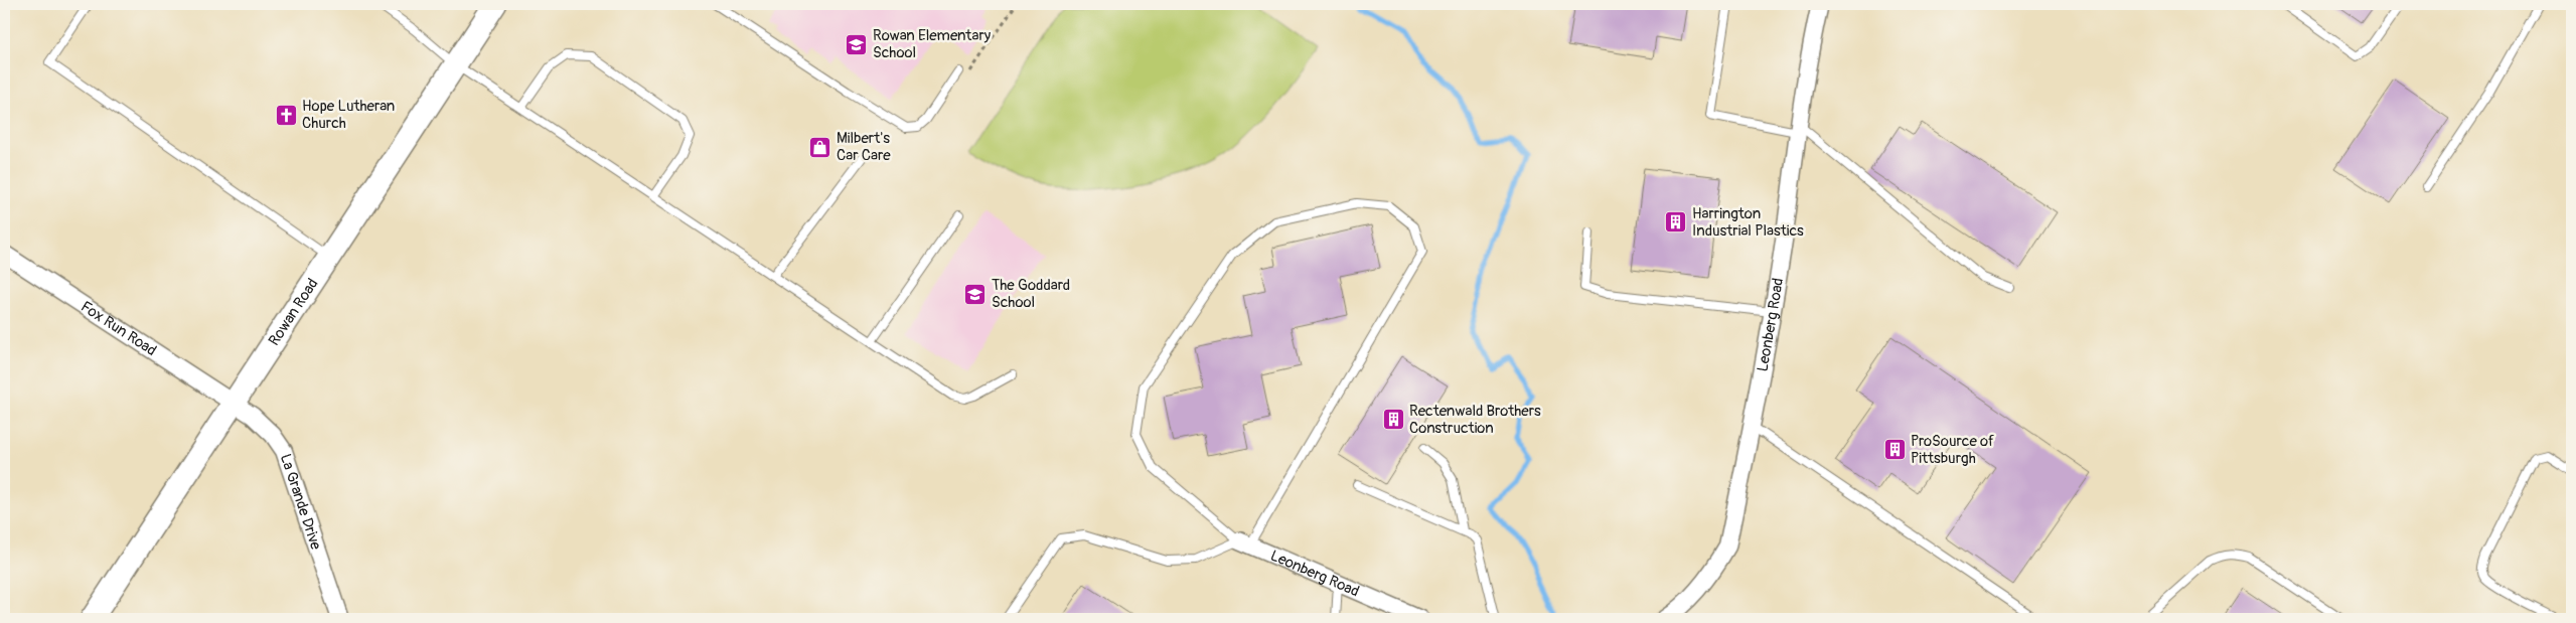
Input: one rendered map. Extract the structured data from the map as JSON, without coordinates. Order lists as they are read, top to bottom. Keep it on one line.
{"streets":{"street":["Rowan Road","Leonberg Road","Fox Run Road","La Grande Drive"]},"crossings":[["Rowan Road","Fox Run Road"],["Rowan Road","La Grande Drive"],["Fox Run Road","La Grande Drive"]],"places":{"school or university":["Rowan Elementary School","The Goddard School"],"church":["Hope Lutheran Church"],"shop":["Milbert's Car Care"],"building":["Harrington Industrial Plastics","Rectenwald Brothers Construction","ProSource of Pittsburgh"]}}
